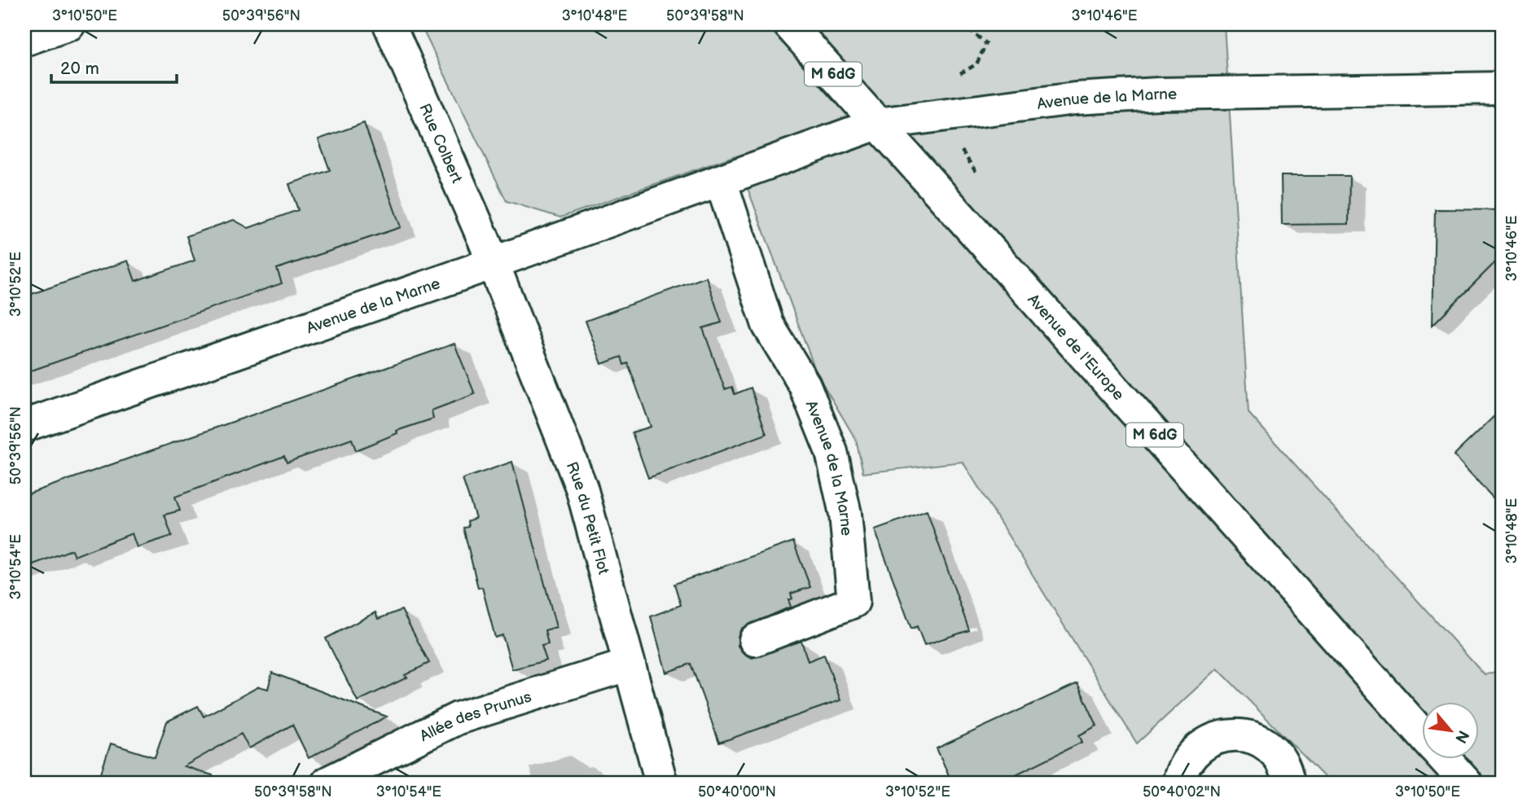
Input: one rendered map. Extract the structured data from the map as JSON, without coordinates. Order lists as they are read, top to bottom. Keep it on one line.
{"streets":{"street":["M 6dG","Avenue de la Marne","Rue Colbert","Avenue de l'Europe","Rue du Petit Flot","Allée des Prunus"]},"crossings":[["Avenue de la Marne","Rue Colbert"],["Avenue de la Marne","Avenue de l'Europe"],["Avenue de la Marne","Rue du Petit Flot"],["Rue Colbert","Rue du Petit Flot"],["Rue du Petit Flot","Allée des Prunus"]],"scale_bar":"20 m","north":"bottom right","coordinates":["3°10'50\"E","50°39'56\"N","3°10'48\"E","50°39'58\"N","3°10'46\"E","3°10'52\"E","3°10'54\"E","50°40'00\"N","50°40'02\"N"]}
